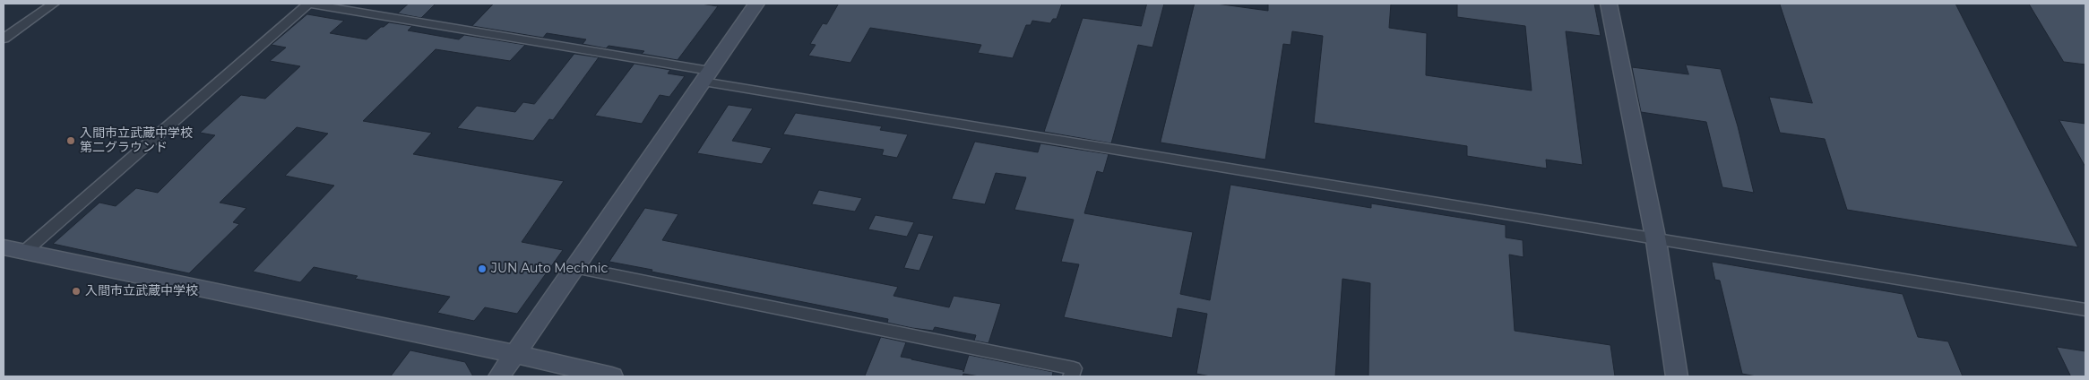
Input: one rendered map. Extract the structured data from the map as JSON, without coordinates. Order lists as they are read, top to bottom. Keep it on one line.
{"places":["入間市立武蔵中学校 第二グラウンド","JUN Auto Mechnic","入間市立武蔵中学校"]}
